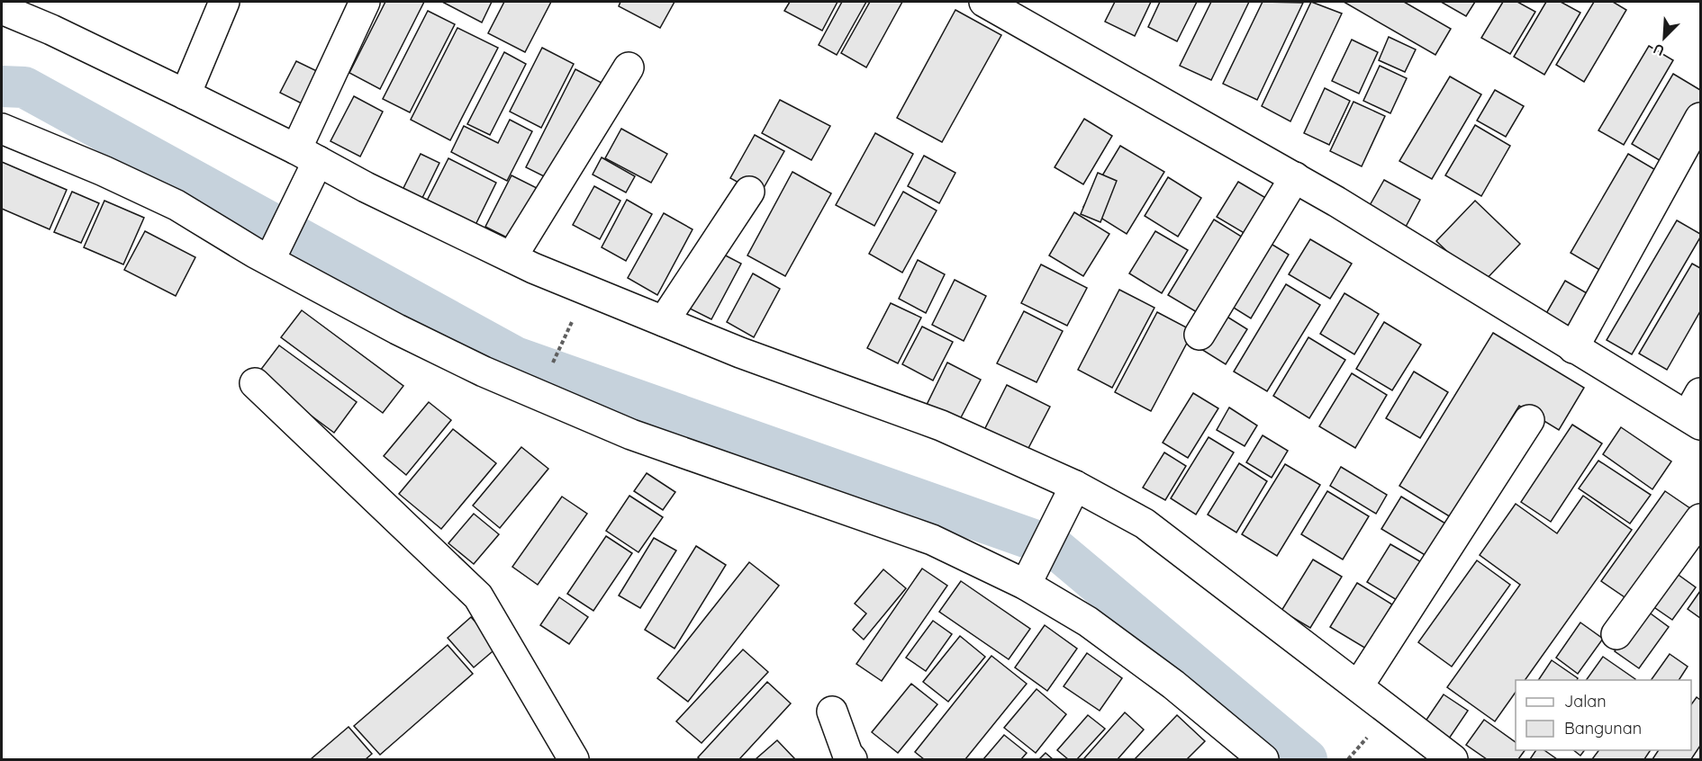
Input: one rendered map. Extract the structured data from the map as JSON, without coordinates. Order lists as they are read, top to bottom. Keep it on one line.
{"legend":["Jalan","Bangunan"],"north":"bottom left"}
